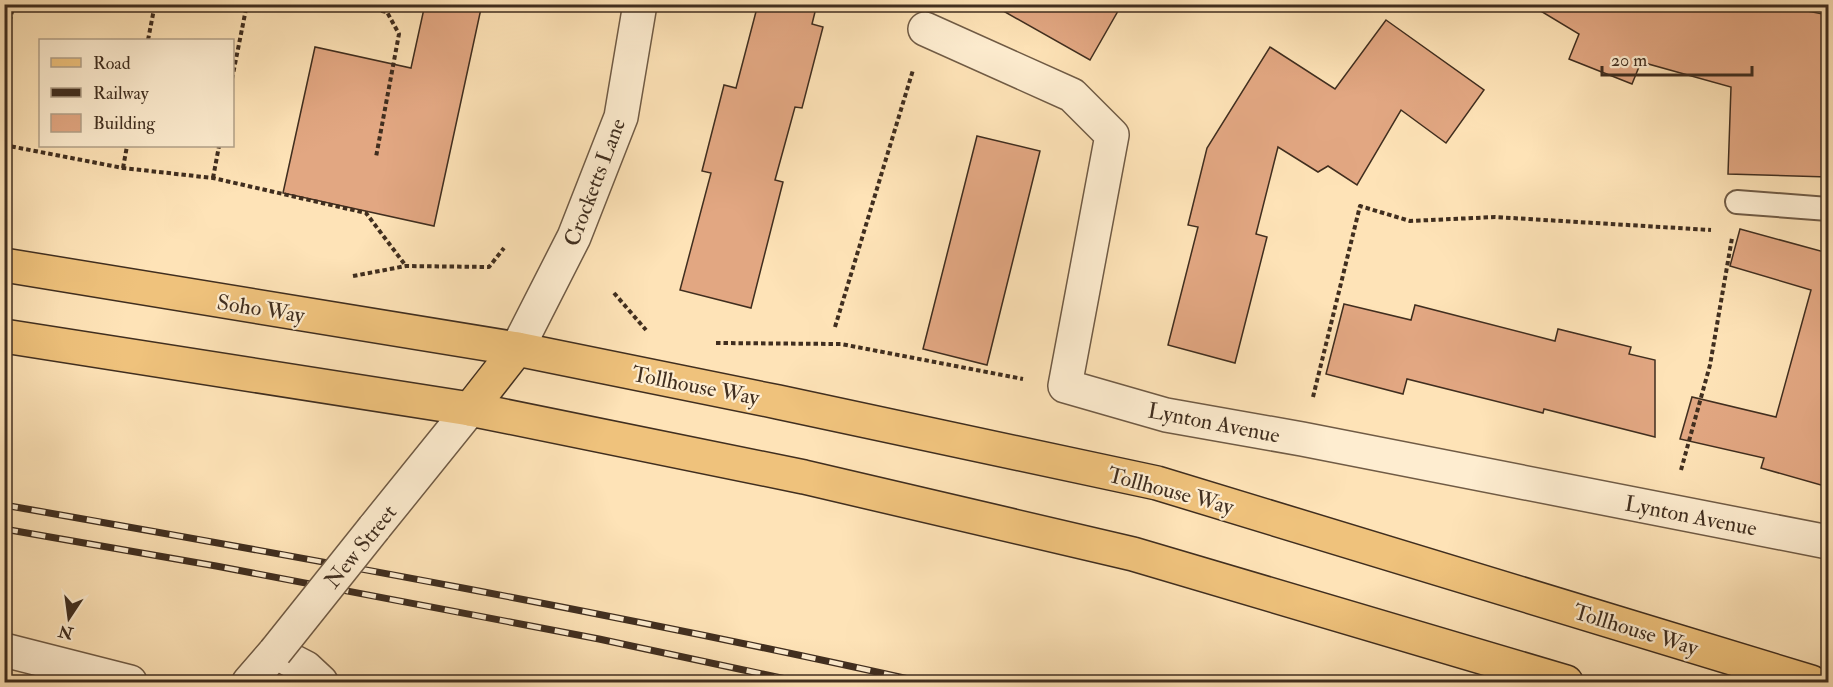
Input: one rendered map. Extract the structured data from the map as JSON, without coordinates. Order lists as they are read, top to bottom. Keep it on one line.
{"streets":{"main road":["Soho Way","Tollhouse Way"],"street":["Crocketts Lane","Lynton Avenue","New Street"]},"crossings":[["Crocketts Lane","Soho Way"],["Crocketts Lane","Tollhouse Way"],["Soho Way","Tollhouse Way"]],"legend":["Road","Railway","Building"],"scale_bar":"20 m","north":"bottom"}
